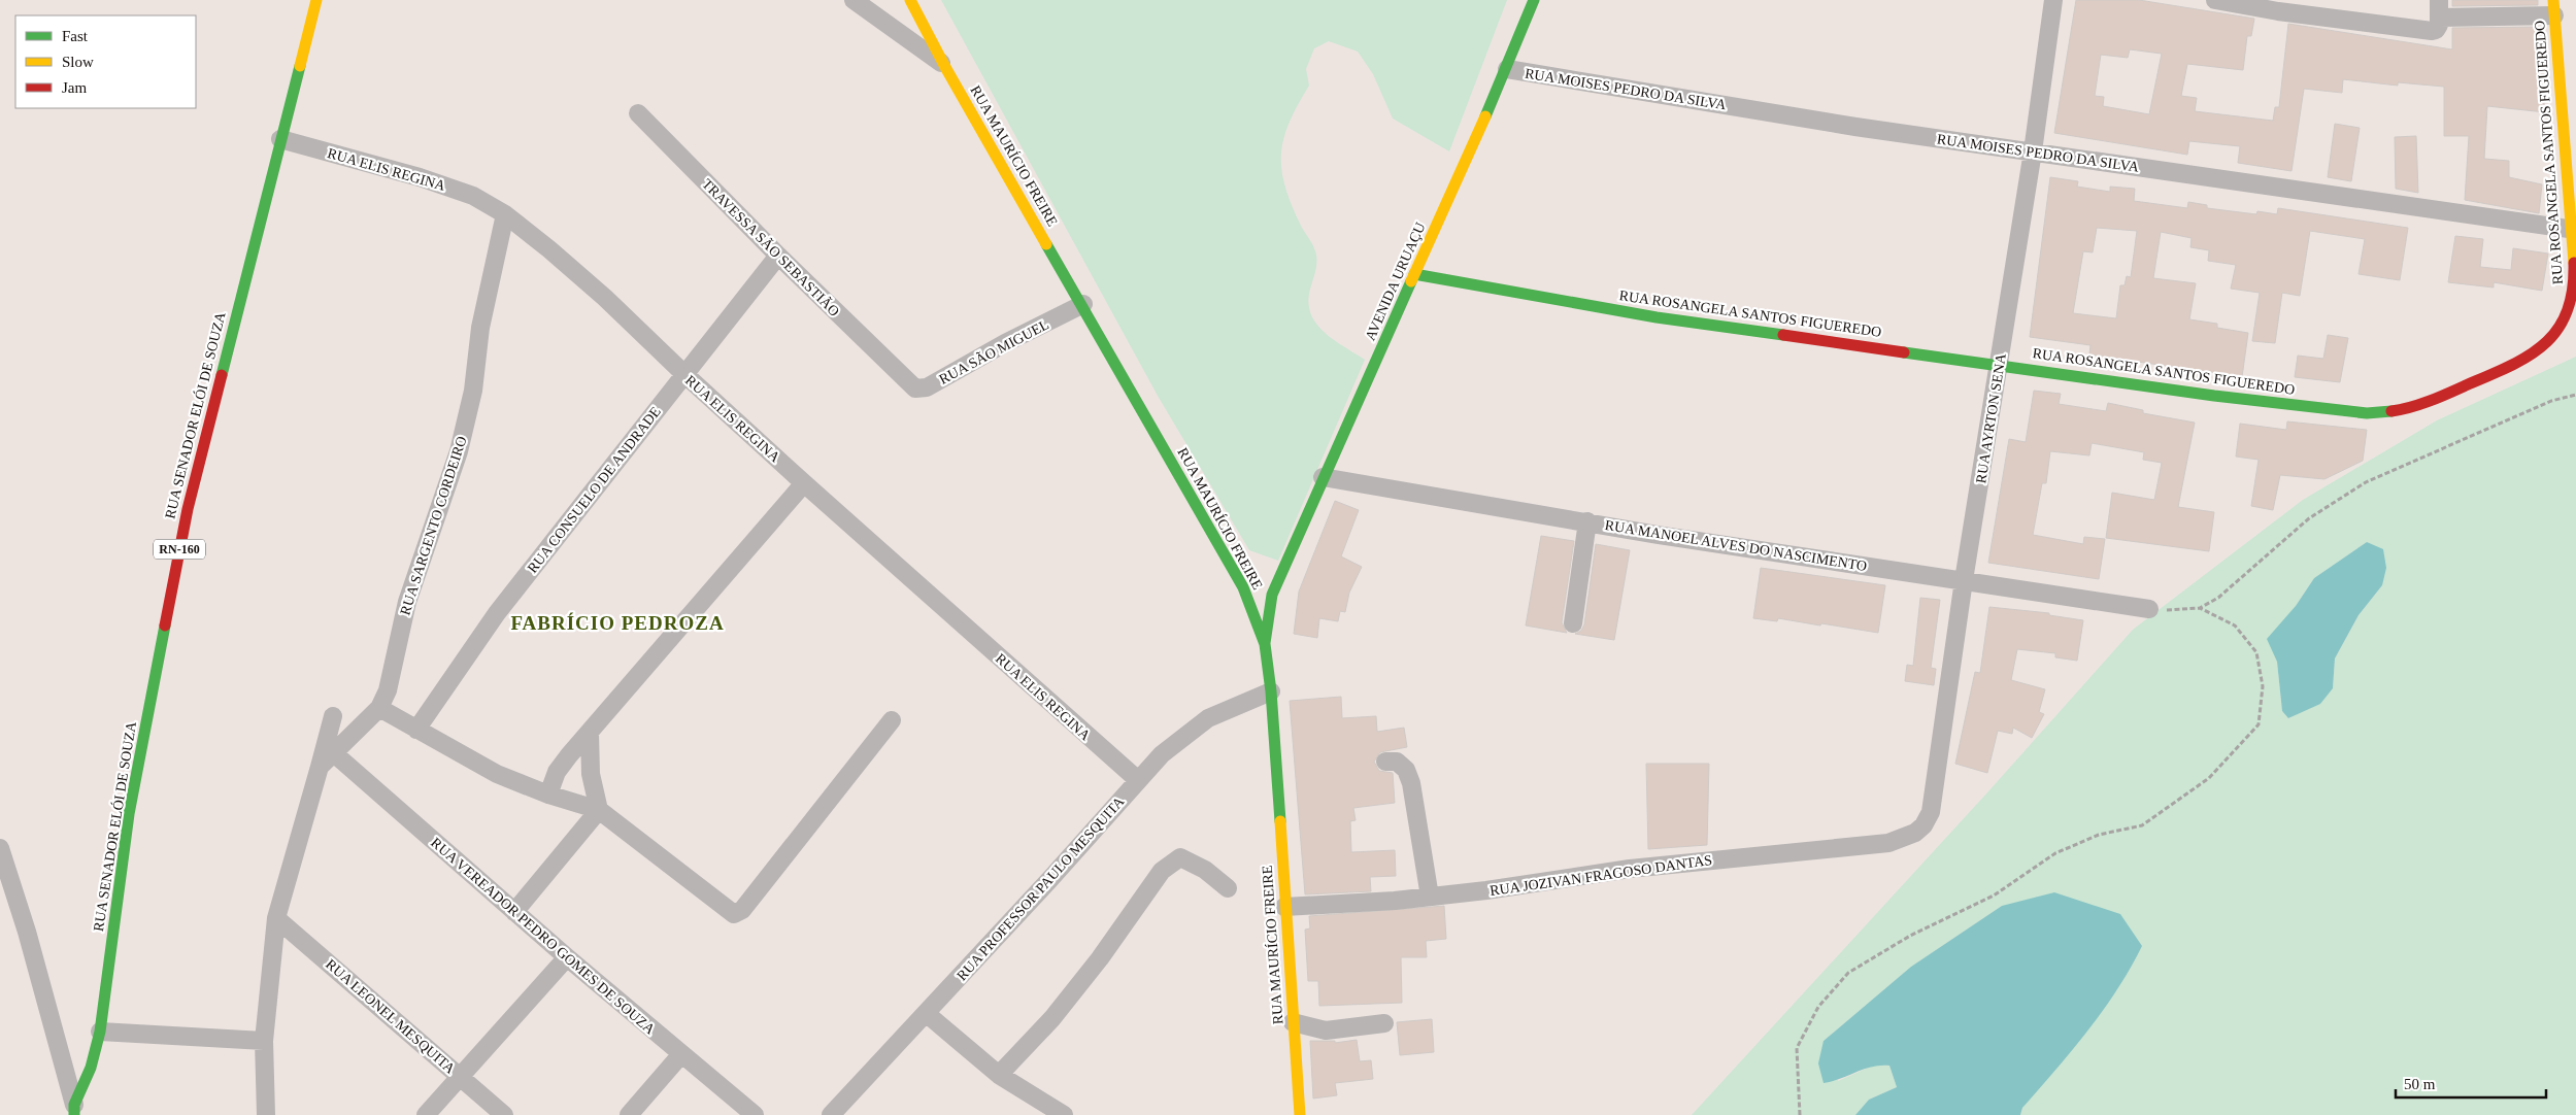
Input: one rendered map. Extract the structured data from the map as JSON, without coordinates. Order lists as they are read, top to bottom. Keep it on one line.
{"streets":{"street":["RUA MOISES PEDRO DA SILVA","RUA ROSANGELA SANTOS FIGUEREDO","RUA MAURÍCIO FREIRE","RUA ELIS REGINA","TRAVESSA SÃO SEBASTIÃO","AVENIDA URUAÇU","RUA SÃO MIGUEL","RUA SENADOR ELÓI DE SOUZA","RUA AYRTON SENA","RUA CONSUELO DE ANDRADE","RUA SARGENTO CORDEIRO","RUA MANOEL ALVES DO NASCIMENTO","RN-160","RUA JOZIVAN FRAGOSO DANTAS","RUA PROFESSOR PAULO MESQUITA","RUA VEREADOR PEDRO GOMES DE SOUZA","RUA LEONEL MESQUITA"]},"crossings":[["RUA MOISES PEDRO DA SILVA","RUA ROSANGELA SANTOS FIGUEREDO"],["RUA MOISES PEDRO DA SILVA","AVENIDA URUAÇU"],["RUA MOISES PEDRO DA SILVA","RUA AYRTON SENA"],["RUA ROSANGELA SANTOS FIGUEREDO","AVENIDA URUAÇU"],["RUA ROSANGELA SANTOS FIGUEREDO","RUA AYRTON SENA"],["RUA MAURÍCIO FREIRE","AVENIDA URUAÇU"],["RUA MAURÍCIO FREIRE","RUA SÃO MIGUEL"],["RUA MAURÍCIO FREIRE","RUA JOZIVAN FRAGOSO DANTAS"],["RUA MAURÍCIO FREIRE","RUA PROFESSOR PAULO MESQUITA"],["RUA ELIS REGINA","RUA SENADOR ELÓI DE SOUZA"],["RUA ELIS REGINA","RUA CONSUELO DE ANDRADE"],["RUA ELIS REGINA","RUA SARGENTO CORDEIRO"],["RUA ELIS REGINA","RUA PROFESSOR PAULO MESQUITA"],["TRAVESSA SÃO SEBASTIÃO","RUA SÃO MIGUEL"],["TRAVESSA SÃO SEBASTIÃO","RUA CONSUELO DE ANDRADE"],["AVENIDA URUAÇU","RUA MANOEL ALVES DO NASCIMENTO"],["RUA AYRTON SENA","RUA MANOEL ALVES DO NASCIMENTO"],["RUA AYRTON SENA","RUA JOZIVAN FRAGOSO DANTAS"],["RUA SARGENTO CORDEIRO","RUA VEREADOR PEDRO GOMES DE SOUZA"]],"districts":["FABRÍCIO PEDROZA"],"legend":["Fast","Slow","Jam"],"scale_bar":"50 m"}
